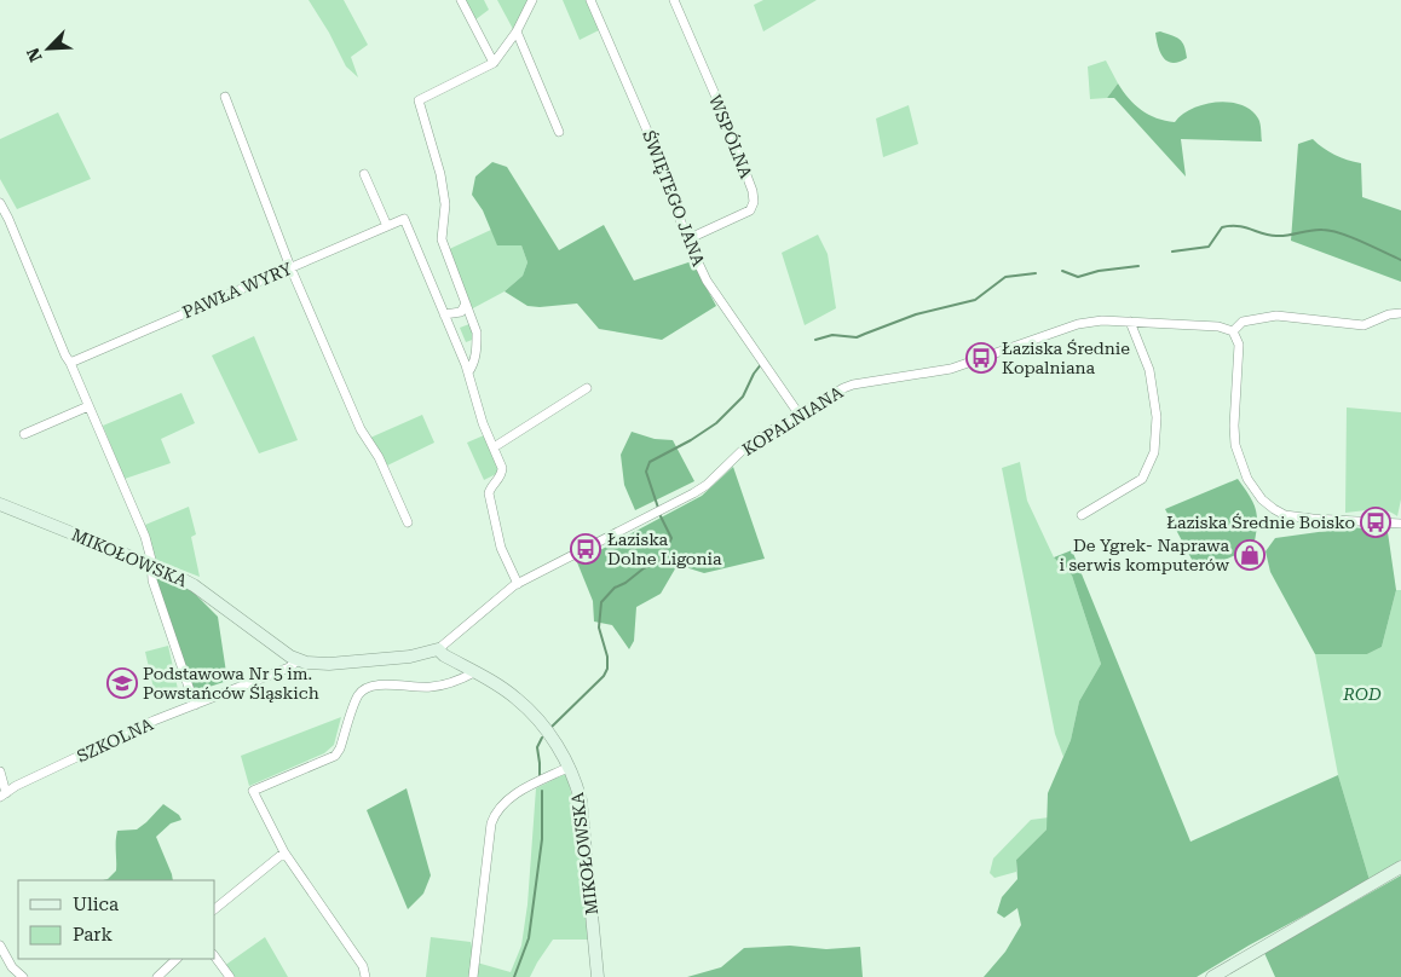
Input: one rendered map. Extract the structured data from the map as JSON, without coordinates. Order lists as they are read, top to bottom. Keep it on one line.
{"streets":{"street":["WSPÓLNA","ŚWIĘTEGO JANA","PAWŁA WYRY","KOPALNIANA","MIKOŁOWSKA","SZKOLNA"]},"crossings":[["WSPÓLNA","ŚWIĘTEGO JANA"],["ŚWIĘTEGO JANA","KOPALNIANA"],["KOPALNIANA","MIKOŁOWSKA"],["MIKOŁOWSKA","SZKOLNA"]],"parks":["ROD"],"places":{"bus stop":["Łaziska Średnie Kopalniana","Łaziska Średnie Boisko","Łaziska Dolne Ligonia"],"shop":["De Ygrek- Naprawa i serwis komputerów"],"school or university":["Podstawowa Nr 5 im. Powstańców Śląskich"]},"legend":["Ulica","Park"],"north":"bottom left"}
